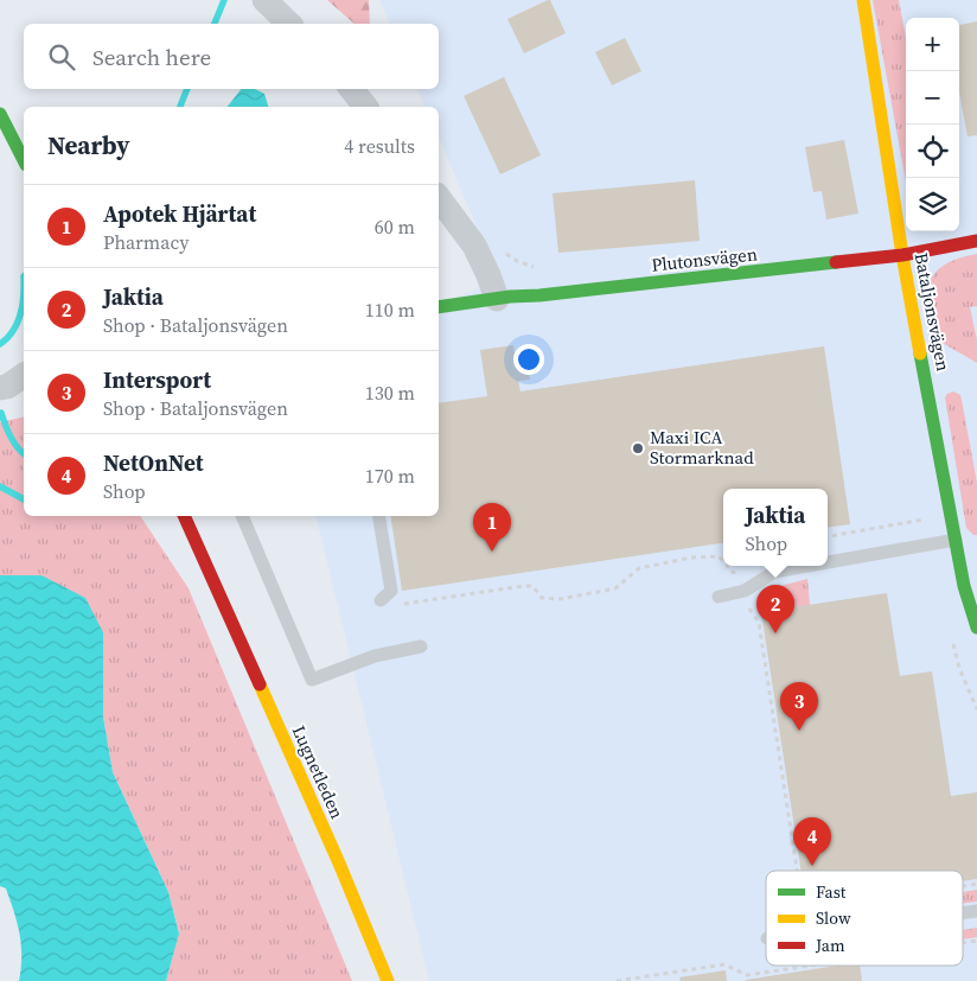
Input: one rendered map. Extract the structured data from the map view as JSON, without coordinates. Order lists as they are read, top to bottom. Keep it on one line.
{"streets":{"main road":["Plutonsvägen","Bataljonsvägen","Lugnetleden"]},"crossings":[["Plutonsvägen","Bataljonsvägen"]],"places":["Maxi ICA Stormarknad"],"legend":["Fast","Slow","Jam"],"page":{"map_buttons":["+","−"],"search":"Search here","heading":["Nearby","4 results"],"list":[{"mark":"1","name":"Apotek Hjärtat","note":"Pharmacy","value":"60 m"},{"mark":"2","name":"Jaktia","note":"Shop · Bataljonsvägen","value":"110 m"},{"mark":"3","name":"Intersport","note":"Shop · Bataljonsvägen","value":"130 m"},{"mark":"4","name":"NetOnNet","note":"Shop","value":"170 m"}],"popup":["Jaktia","Shop"],"pins":["1","2","3","4"]}}
